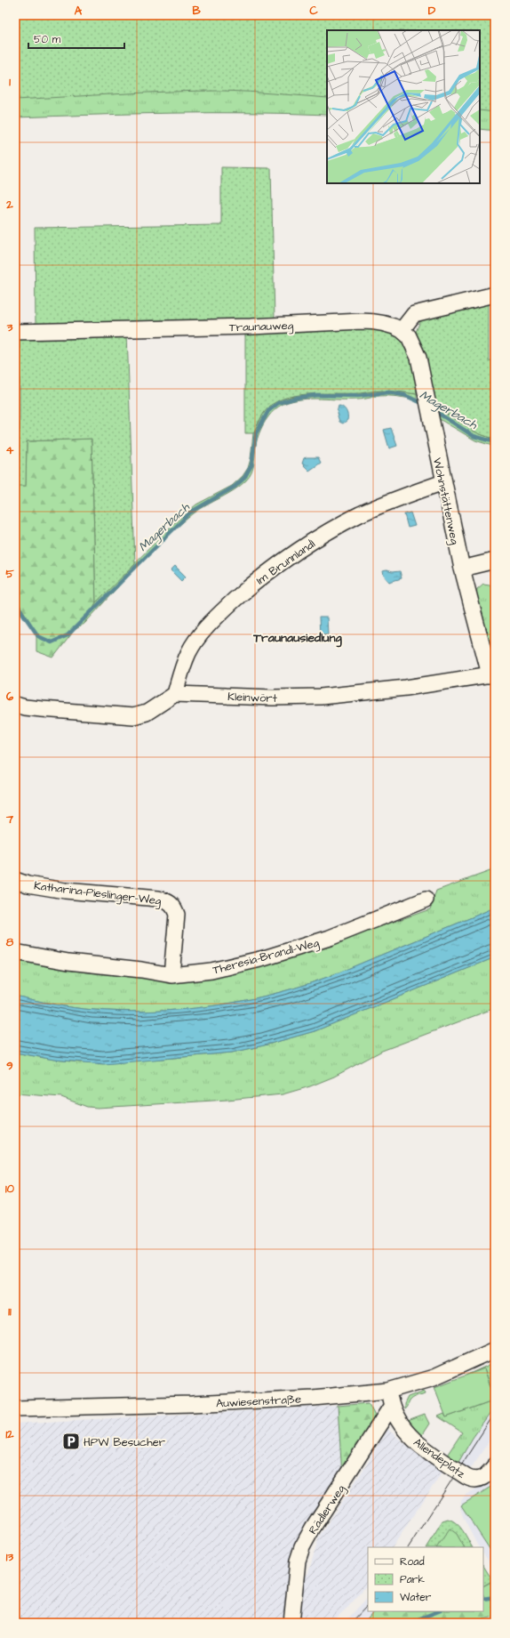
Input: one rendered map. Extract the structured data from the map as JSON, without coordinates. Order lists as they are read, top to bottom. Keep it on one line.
{"streets":{"street":["Traunauweg","Wohnstättenweg","Im Brunnlandl","Kleinwört","Katharina-Pieslinger-Weg","Theresia-Brandl-Weg","Auwiesenstraße","Allendeplatz","Rädlerweg"]},"crossings":[["Traunauweg","Wohnstättenweg"],["Wohnstättenweg","Im Brunnlandl"],["Wohnstättenweg","Kleinwört"],["Im Brunnlandl","Kleinwört"],["Katharina-Pieslinger-Weg","Theresia-Brandl-Weg"],["Auwiesenstraße","Allendeplatz"],["Allendeplatz","Rädlerweg"]],"districts":["Traunausiedlung"],"water":["Magerbach"],"places":{"parking":["HPW Besucher"]},"legend":["Road","Park","Water"],"scale_bar":"50 m","grid":{"columns":["A","B","C","D"],"rows":["1","2","3","4","5","6","7","8","9","10","11","12","13"]}}
